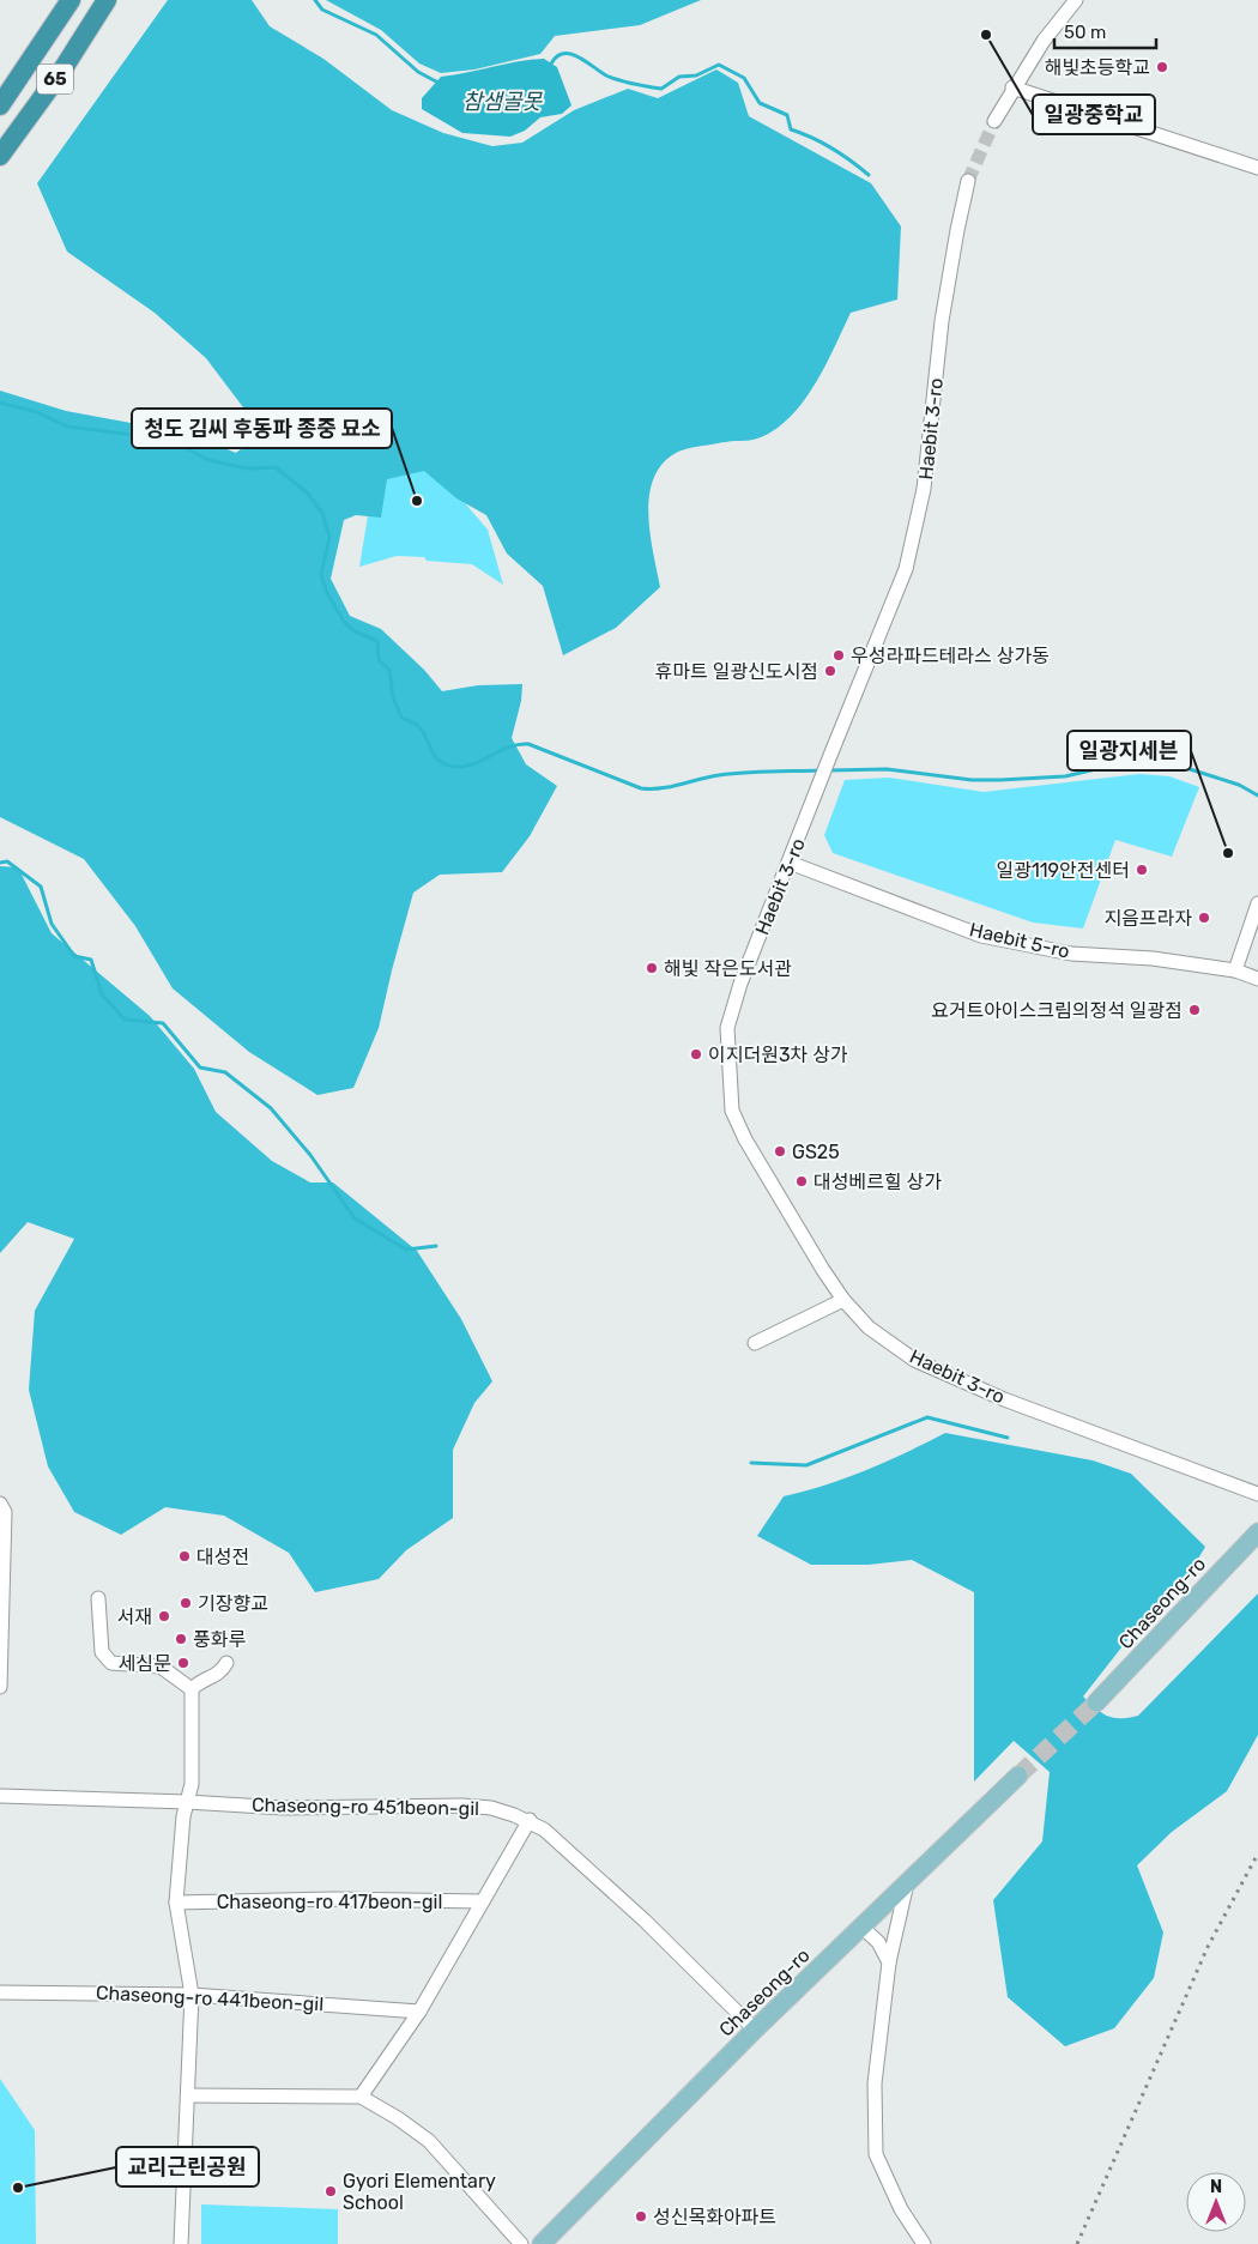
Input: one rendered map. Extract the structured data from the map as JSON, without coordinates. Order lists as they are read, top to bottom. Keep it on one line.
{"streets":{"highway":["65"],"main road":["Chaseong-ro"],"street":["Haebit 3-ro","Haebit 5-ro","Chaseong-ro 451beon-gil","Chaseong-ro 417beon-gil","Chaseong-ro 441beon-gil"]},"crossings":[["Haebit 3-ro","Haebit 5-ro"],["Chaseong-ro","Chaseong-ro 451beon-gil"]],"water":["참샘골못"],"places":["일광중학교","해빛초등학교","청도 김씨 후동파 종중 묘소","우성라파드테라스 상가동","휴마트 일광신도시점","일광지세븐","일광119안전센터","지음프라자","해빛 작은도서관","요거트아이스크림의정석 일광점","이지더원3차 상가","GS25","대성베르힐 상가","대성전","기장향교","서재","풍화루","세심문","교리근린공원","Gyori Elementary School","성신목화아파트"],"scale_bar":"50 m","north":"top"}
